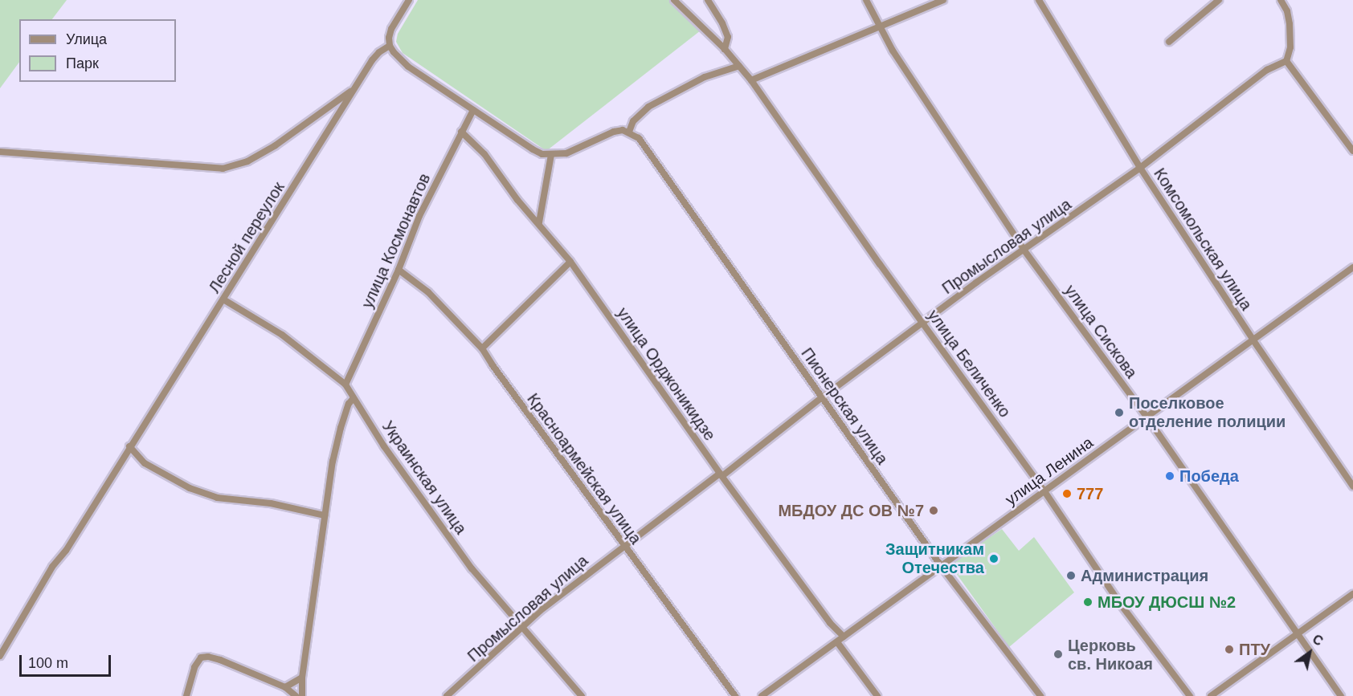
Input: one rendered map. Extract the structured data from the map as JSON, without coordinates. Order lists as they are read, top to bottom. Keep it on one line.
{"streets":{"street":["Лесной переулок","Комсомольская улица","улица Космонавтов","Промысловая улица","улица Сискова","улица Беличенко","улица Орджоникидзе","Пионерская улица","Красноармейская улица","улица Ленина","Украинская улица"]},"crossings":[["Лесной переулок","Украинская улица"],["Комсомольская улица","Промысловая улица"],["Комсомольская улица","улица Ленина"],["улица Космонавтов","улица Орджоникидзе"],["улица Космонавтов","Красноармейская улица"],["улица Космонавтов","Украинская улица"],["Промысловая улица","улица Сискова"],["Промысловая улица","улица Беличенко"],["Промысловая улица","улица Орджоникидзе"],["Промысловая улица","Пионерская улица"],["Промысловая улица","Красноармейская улица"],["Промысловая улица","Украинская улица"],["улица Сискова","улица Ленина"],["улица Беличенко","улица Ленина"],["улица Орджоникидзе","улица Ленина"],["Пионерская улица","улица Ленина"]],"places":["Поселковое отделение полиции","Победа","777","МБДОУ ДС ОВ №7","Защитникам Отечества","Администрация","МБОУ ДЮСШ №2","ПТУ","Церковь св. Никоая"],"legend":["Улица","Парк"],"scale_bar":"100 m","north":"top right"}
